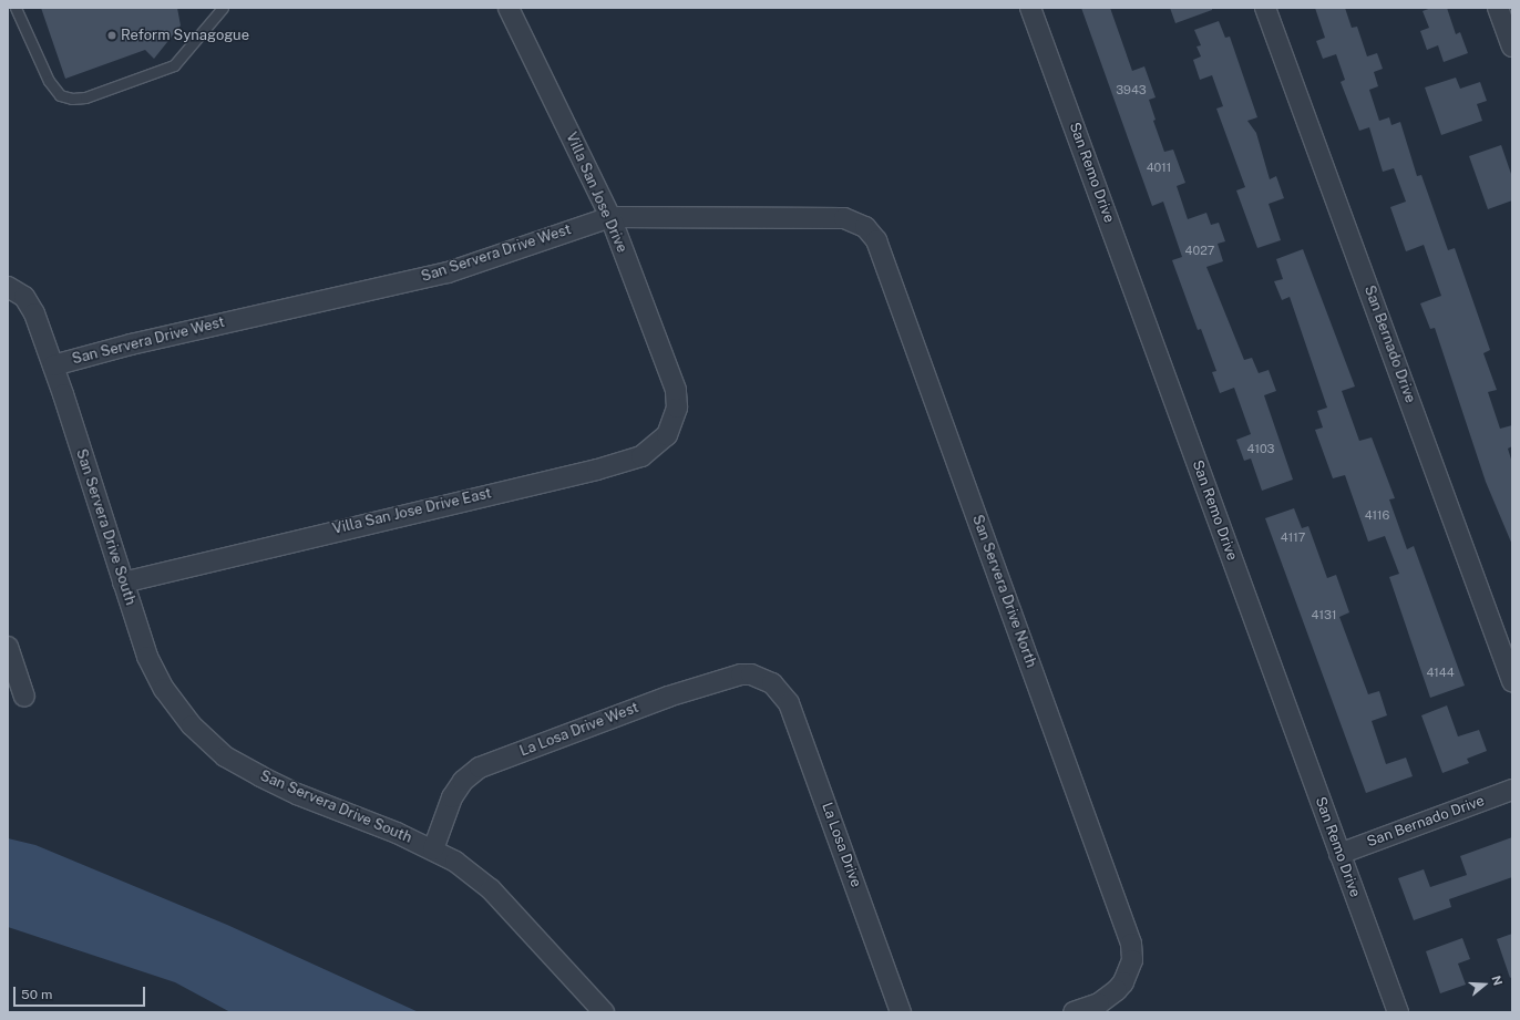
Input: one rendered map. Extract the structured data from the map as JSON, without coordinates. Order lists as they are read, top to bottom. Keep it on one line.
{"streets":{"street":["San Remo Drive","Villa San Jose Drive","San Servera Drive West","San Bernado Drive","Villa San Jose Drive East","San Servera Drive South","San Servera Drive North","La Losa Drive West","La Losa Drive"]},"crossings":[["San Remo Drive","San Bernado Drive"],["Villa San Jose Drive","San Servera Drive West"],["Villa San Jose Drive","Villa San Jose Drive East"],["San Servera Drive West","San Servera Drive South"],["San Servera Drive West","San Servera Drive North"],["Villa San Jose Drive East","San Servera Drive South"],["San Servera Drive South","La Losa Drive West"],["La Losa Drive West","La Losa Drive"]],"places":["Reform Synagogue"],"house_numbers":["3943","4011","4027","4103","4116","4117","4131","4144"],"scale_bar":"50 m","north":"right"}
